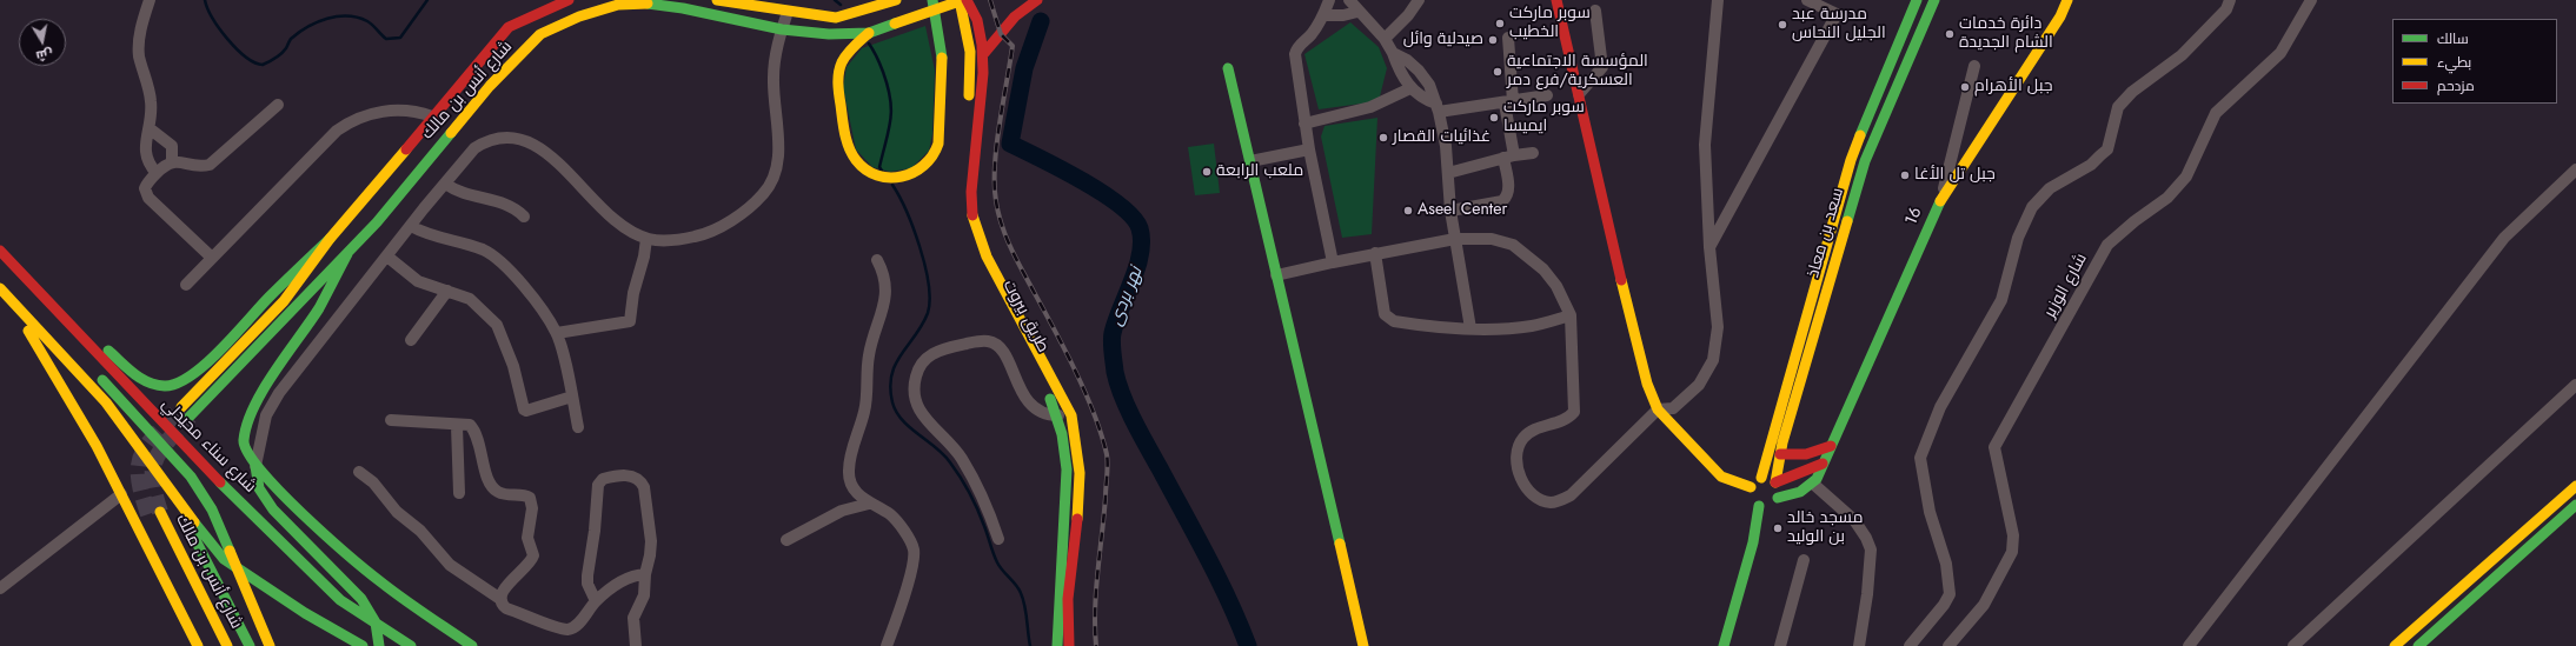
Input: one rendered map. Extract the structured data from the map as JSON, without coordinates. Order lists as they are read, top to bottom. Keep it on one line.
{"streets":{"main road":["شارع أنس بن مالك","16","سعد بن معاذ","طريق بيروت","شارع سناء محيدلي"],"street":["شارع الوزير"]},"water":["نهر بردى"],"places":["سوبر ماركت الخطيب","مدرسة عبد الجليل النحاس","دائرة خدمات الشام الجديدة","صيدلية وائل","المؤسسة الاجتماعية العسكرية/فرع دمر","جبل الأهرام","سوبر ماركت ايميسا","غذائيات القصار","ملعب الرابعة","جبل تل الأغا","Aseel Center","مسجد خالد بن الوليد"],"legend":["سالك","بطيء","مزدحم"],"north":"bottom"}
